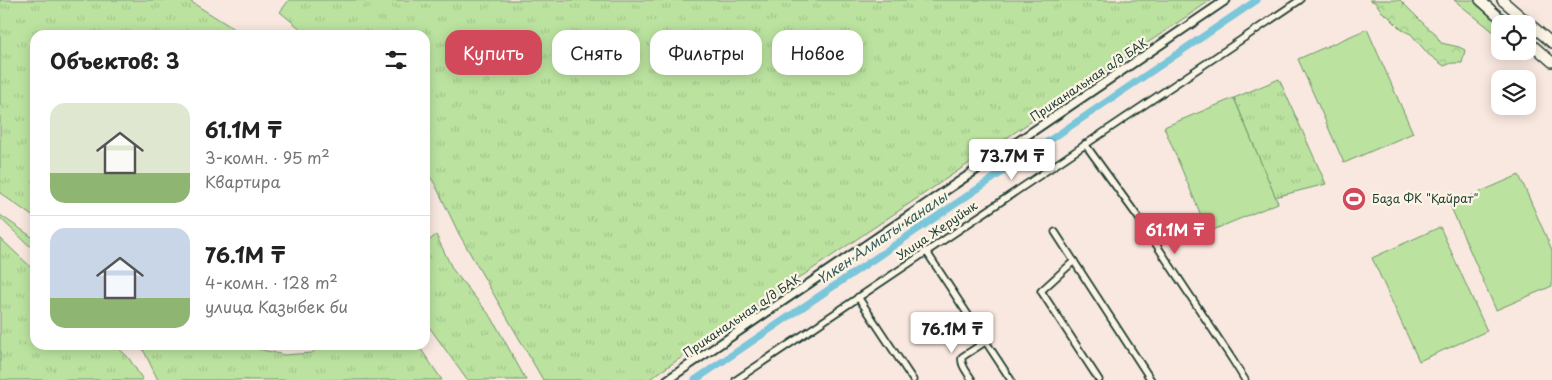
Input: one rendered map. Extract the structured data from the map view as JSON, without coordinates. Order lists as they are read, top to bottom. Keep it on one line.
{"streets":{"street":["Приканальная а/д БАК","Улица Жеруйык"]},"water":["Үлкен Алматы каналы"],"places":{"sports":["База ФК \"Қайрат\""]},"page":{"chip":["Купить","Снять","Фильтры","Новое"],"heading":"Объектов: 3","list":[{"name":"61.1M ₸","note":"3-комн. · 95 m² · Квартира"},{"name":"76.1M ₸","note":"4-комн. · 128 m² · улица Казыбек би"}],"price":["73.7M ₸","61.1M ₸","76.1M ₸"]}}
